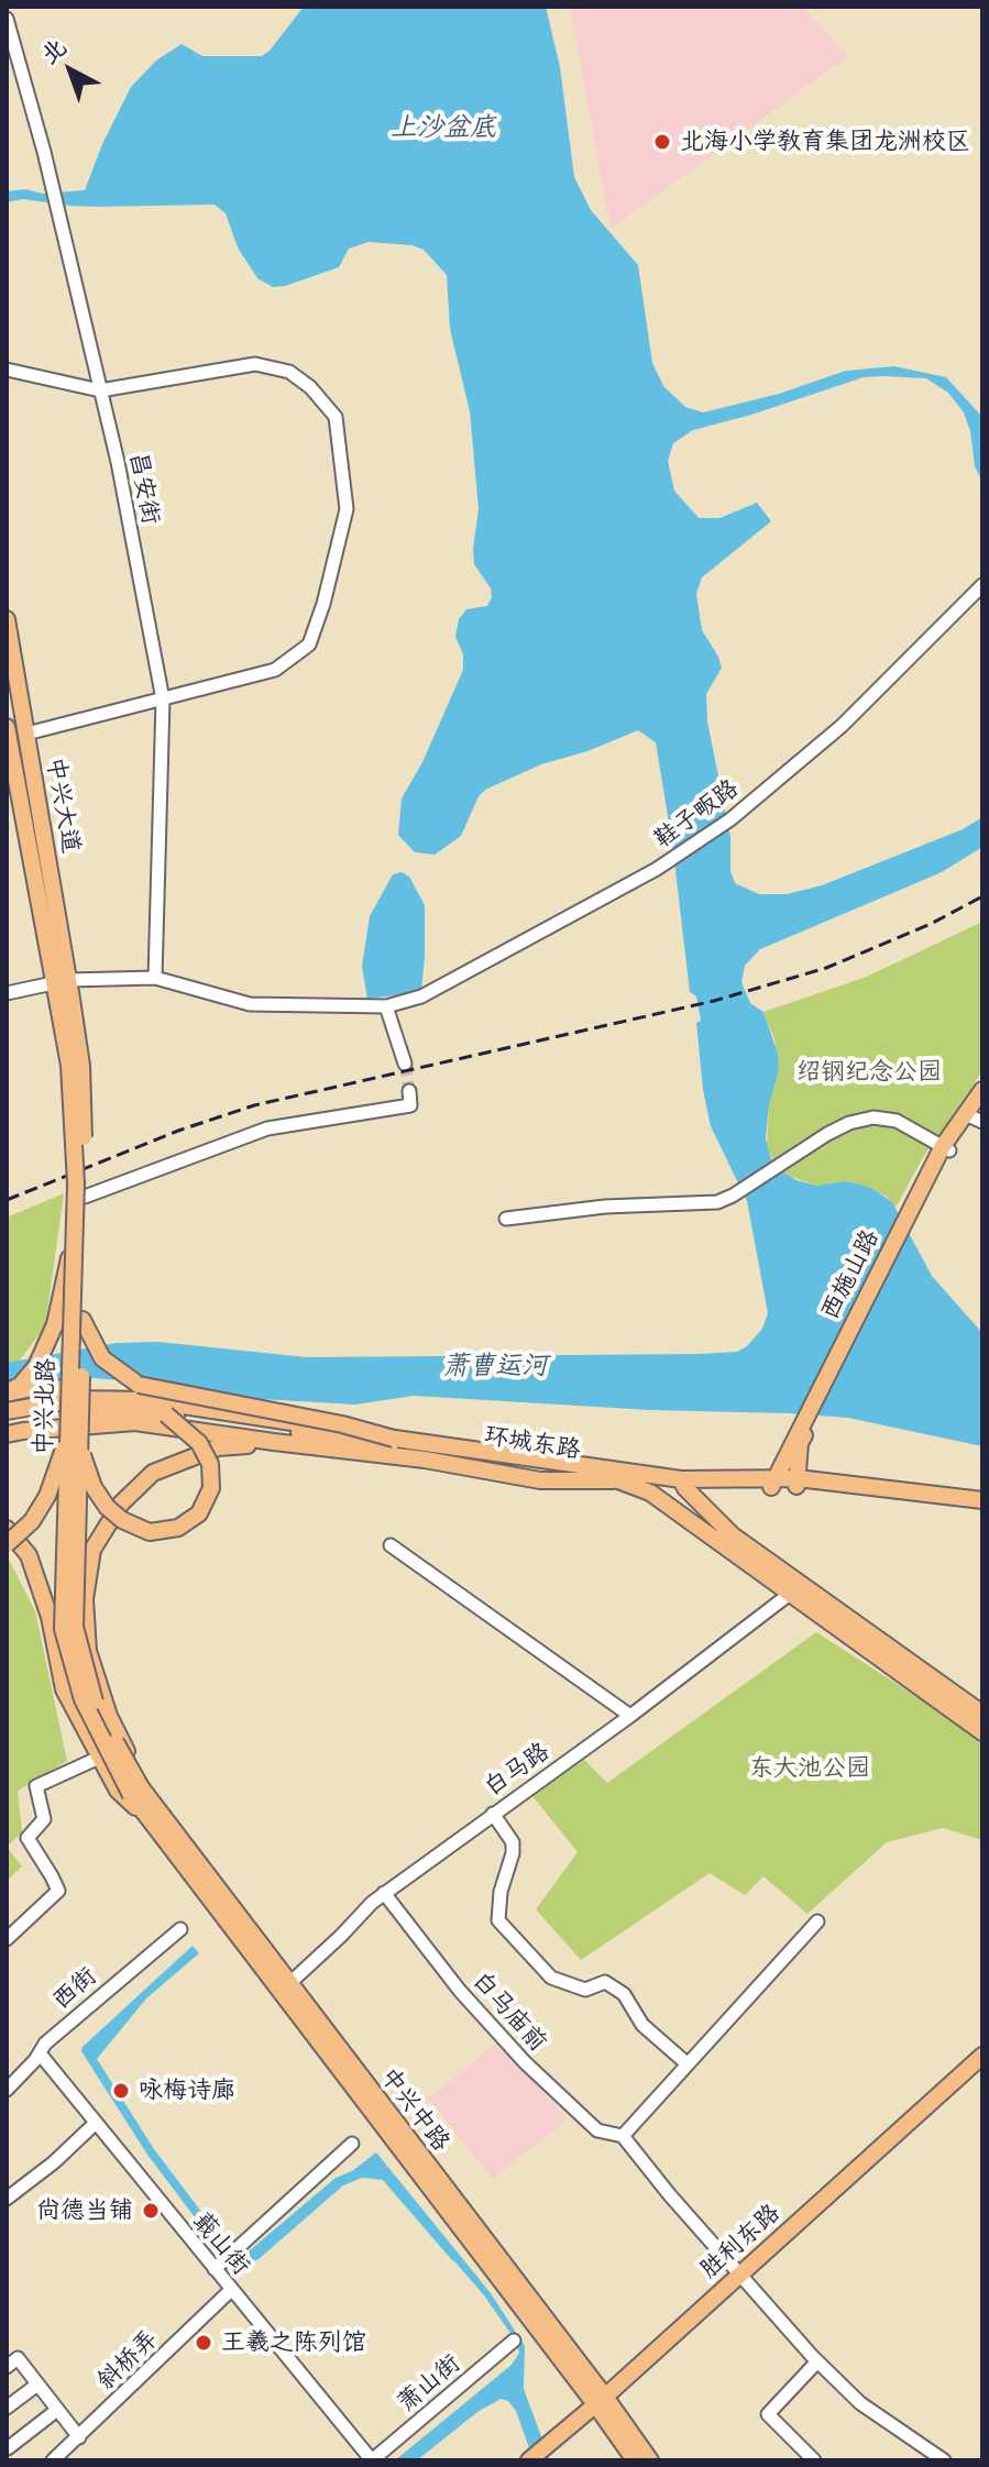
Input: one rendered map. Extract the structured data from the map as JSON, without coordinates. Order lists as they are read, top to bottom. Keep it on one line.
{"streets":{"main road":["中兴大道","西施山路","中兴北路","环城东路","中兴中路","胜利东路"],"street":["昌安街","鞋子畈路","白马路","西街","白马庙前","蕺山街","斜桥弄","萧山街"]},"crossings":[["昌安街","鞋子畈路"],["中兴大道","鞋子畈路"],["中兴大道","中兴北路"],["西施山路","环城东路"],["中兴北路","中兴中路"],["白马路","白马庙前"],["白马路","中兴中路"],["西街","蕺山街"],["中兴中路","胜利东路"],["蕺山街","斜桥弄"],["蕺山街","萧山街"]],"water":["上沙盆底","萧曹运河"],"parks":["绍钢纪念公园","东大池公园"],"places":["北海小学教育集团龙洲校区","咏梅诗廊","尚德当铺","王羲之陈列馆"],"north":"top left"}
